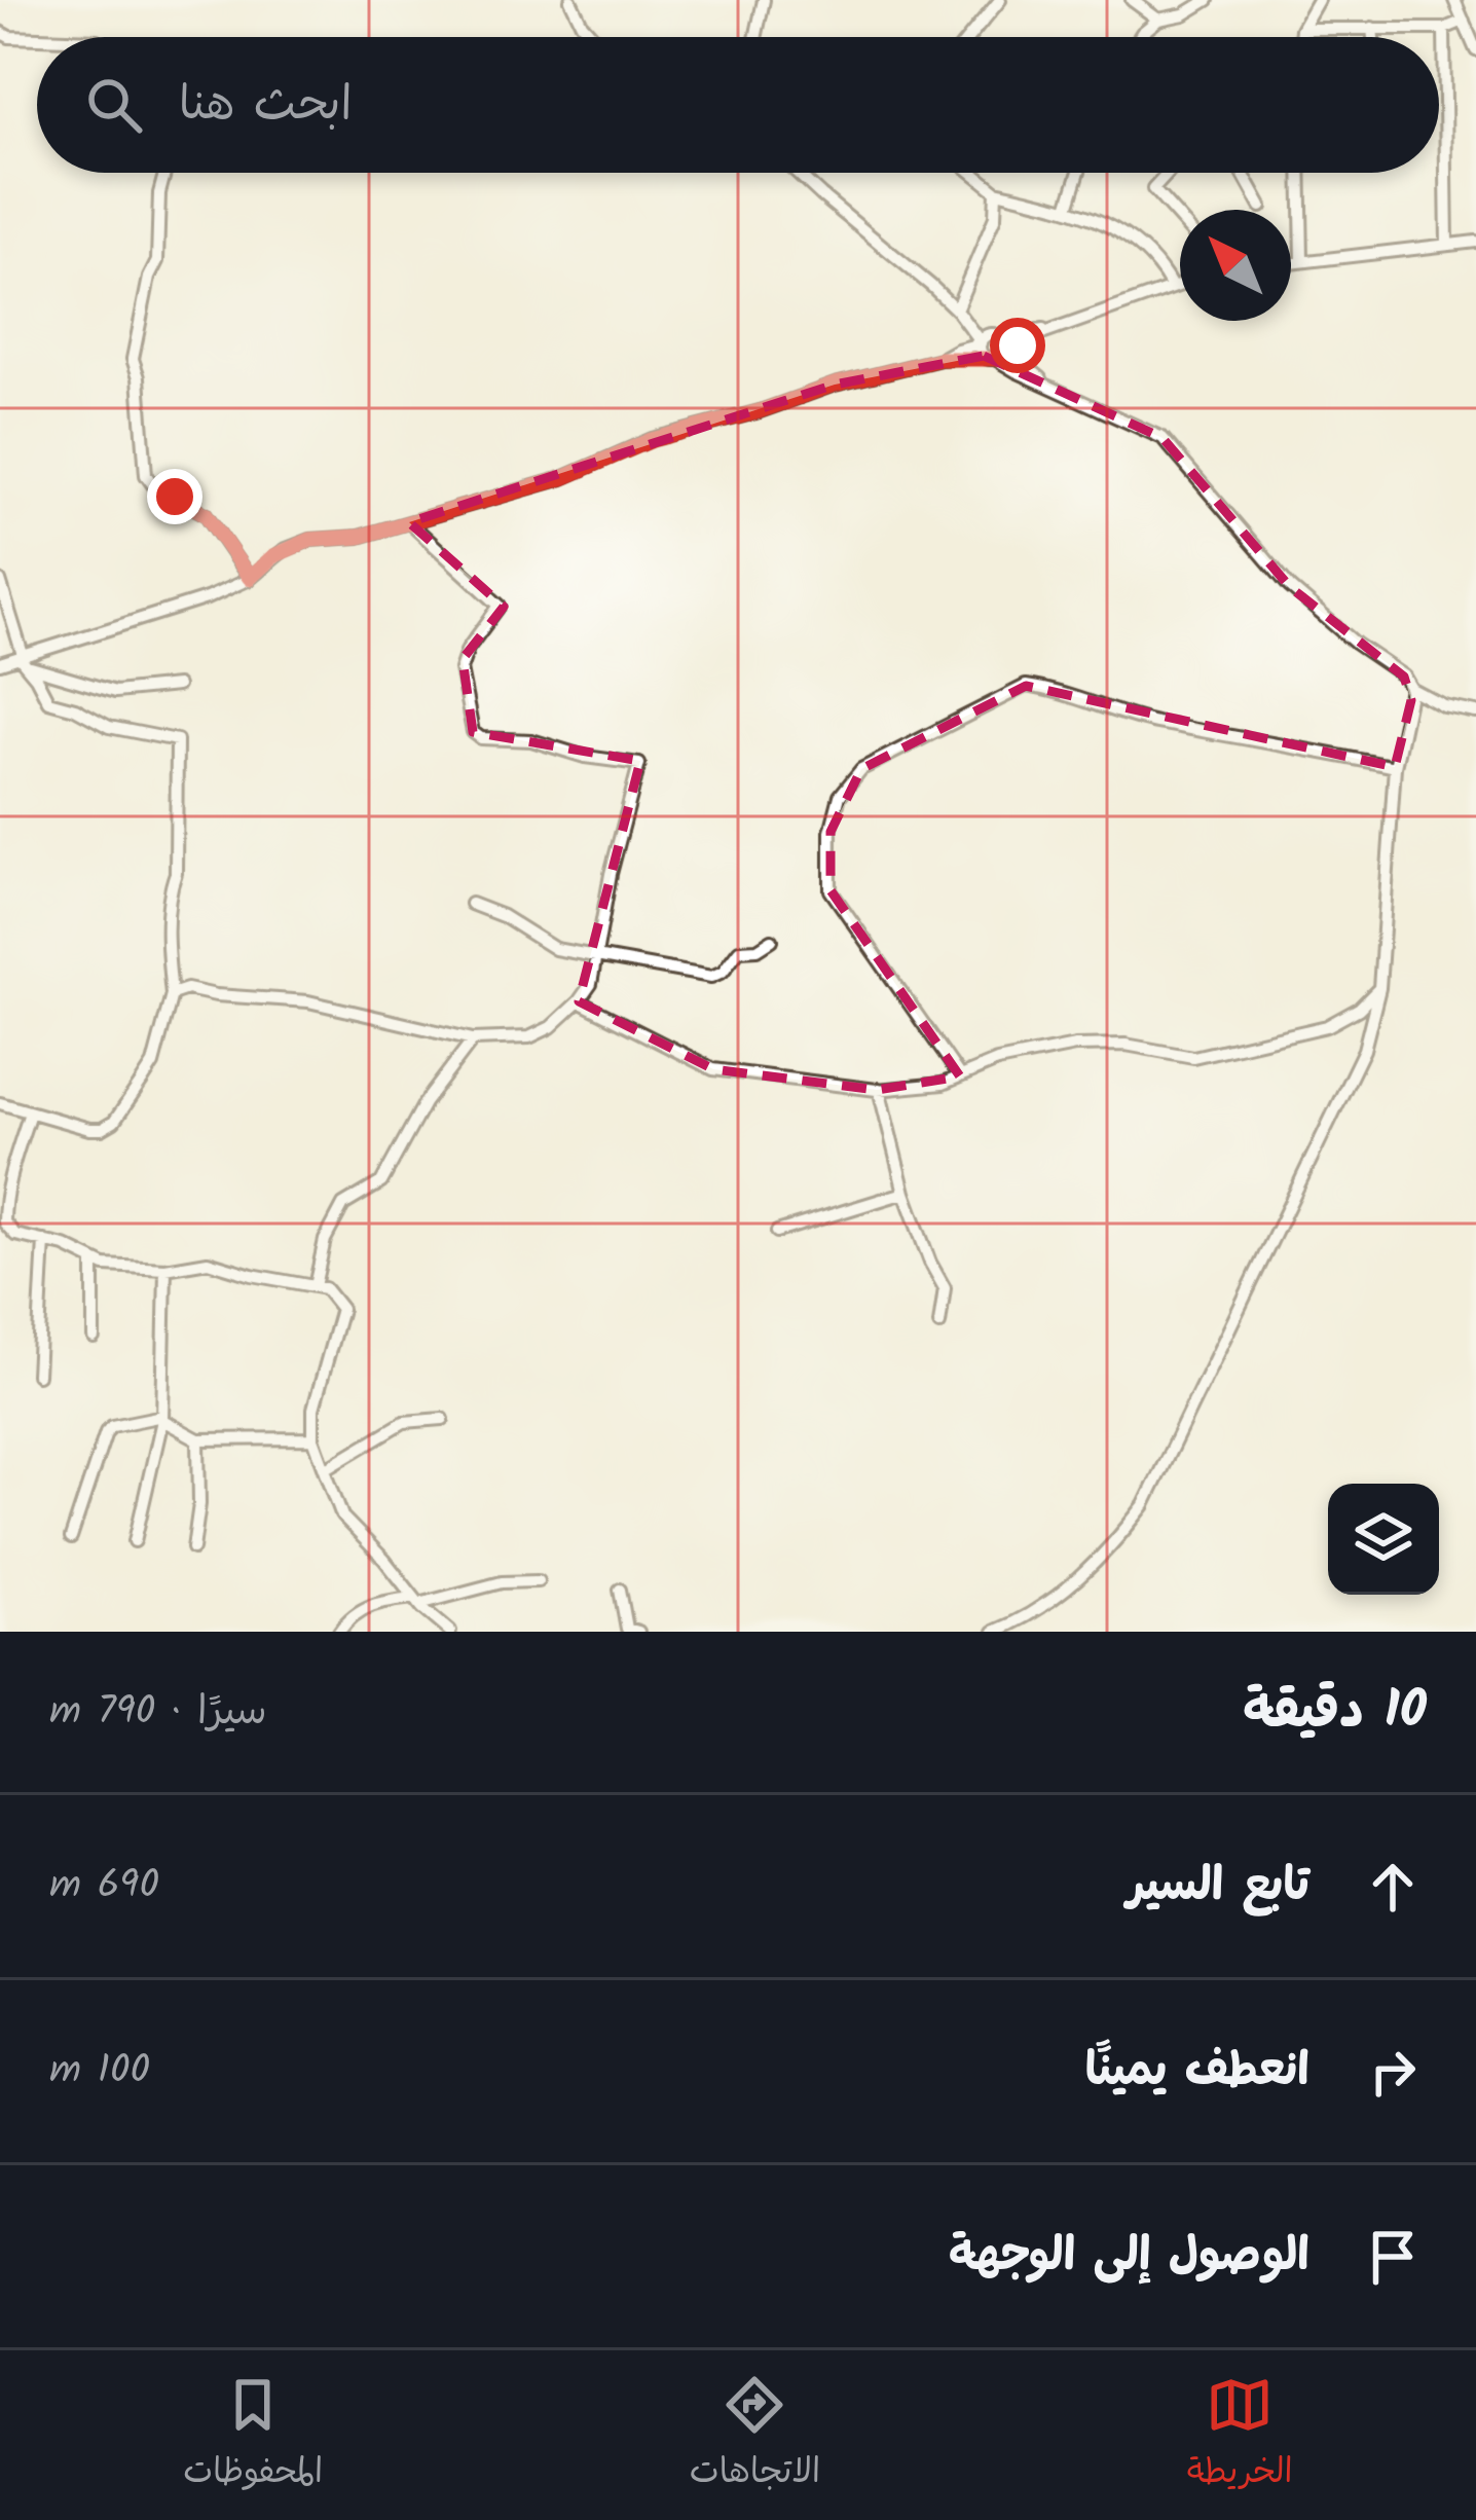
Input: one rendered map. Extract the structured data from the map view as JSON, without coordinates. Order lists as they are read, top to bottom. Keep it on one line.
{"north":"top left","page":{"search":"ابحث هنا","heading":["10 دقيقة","سيرًا · 790 m"],"list":[["تابع السير","690 m"],["انعطف يمينًا","100 m"],"الوصول إلى الوجهة"],"nav":["الخريطة","الاتجاهات","المحفوظات"]}}
